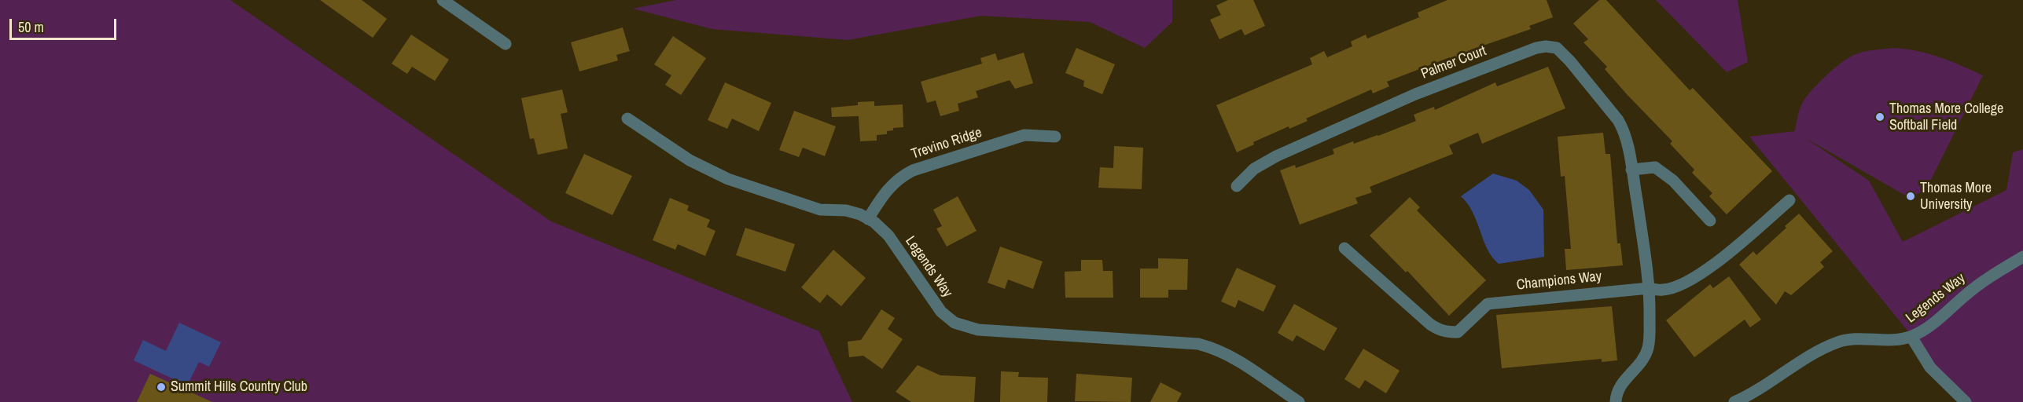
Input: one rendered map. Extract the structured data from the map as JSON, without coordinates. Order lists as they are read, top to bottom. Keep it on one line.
{"streets":{"street":["Palmer Court","Trevino Ridge","Legends Way","Champions Way"]},"crossings":[["Palmer Court","Champions Way"],["Trevino Ridge","Legends Way"]],"places":["Thomas More College Softball Field","Thomas More University","Summit Hills Country Club"],"scale_bar":"50 m"}
